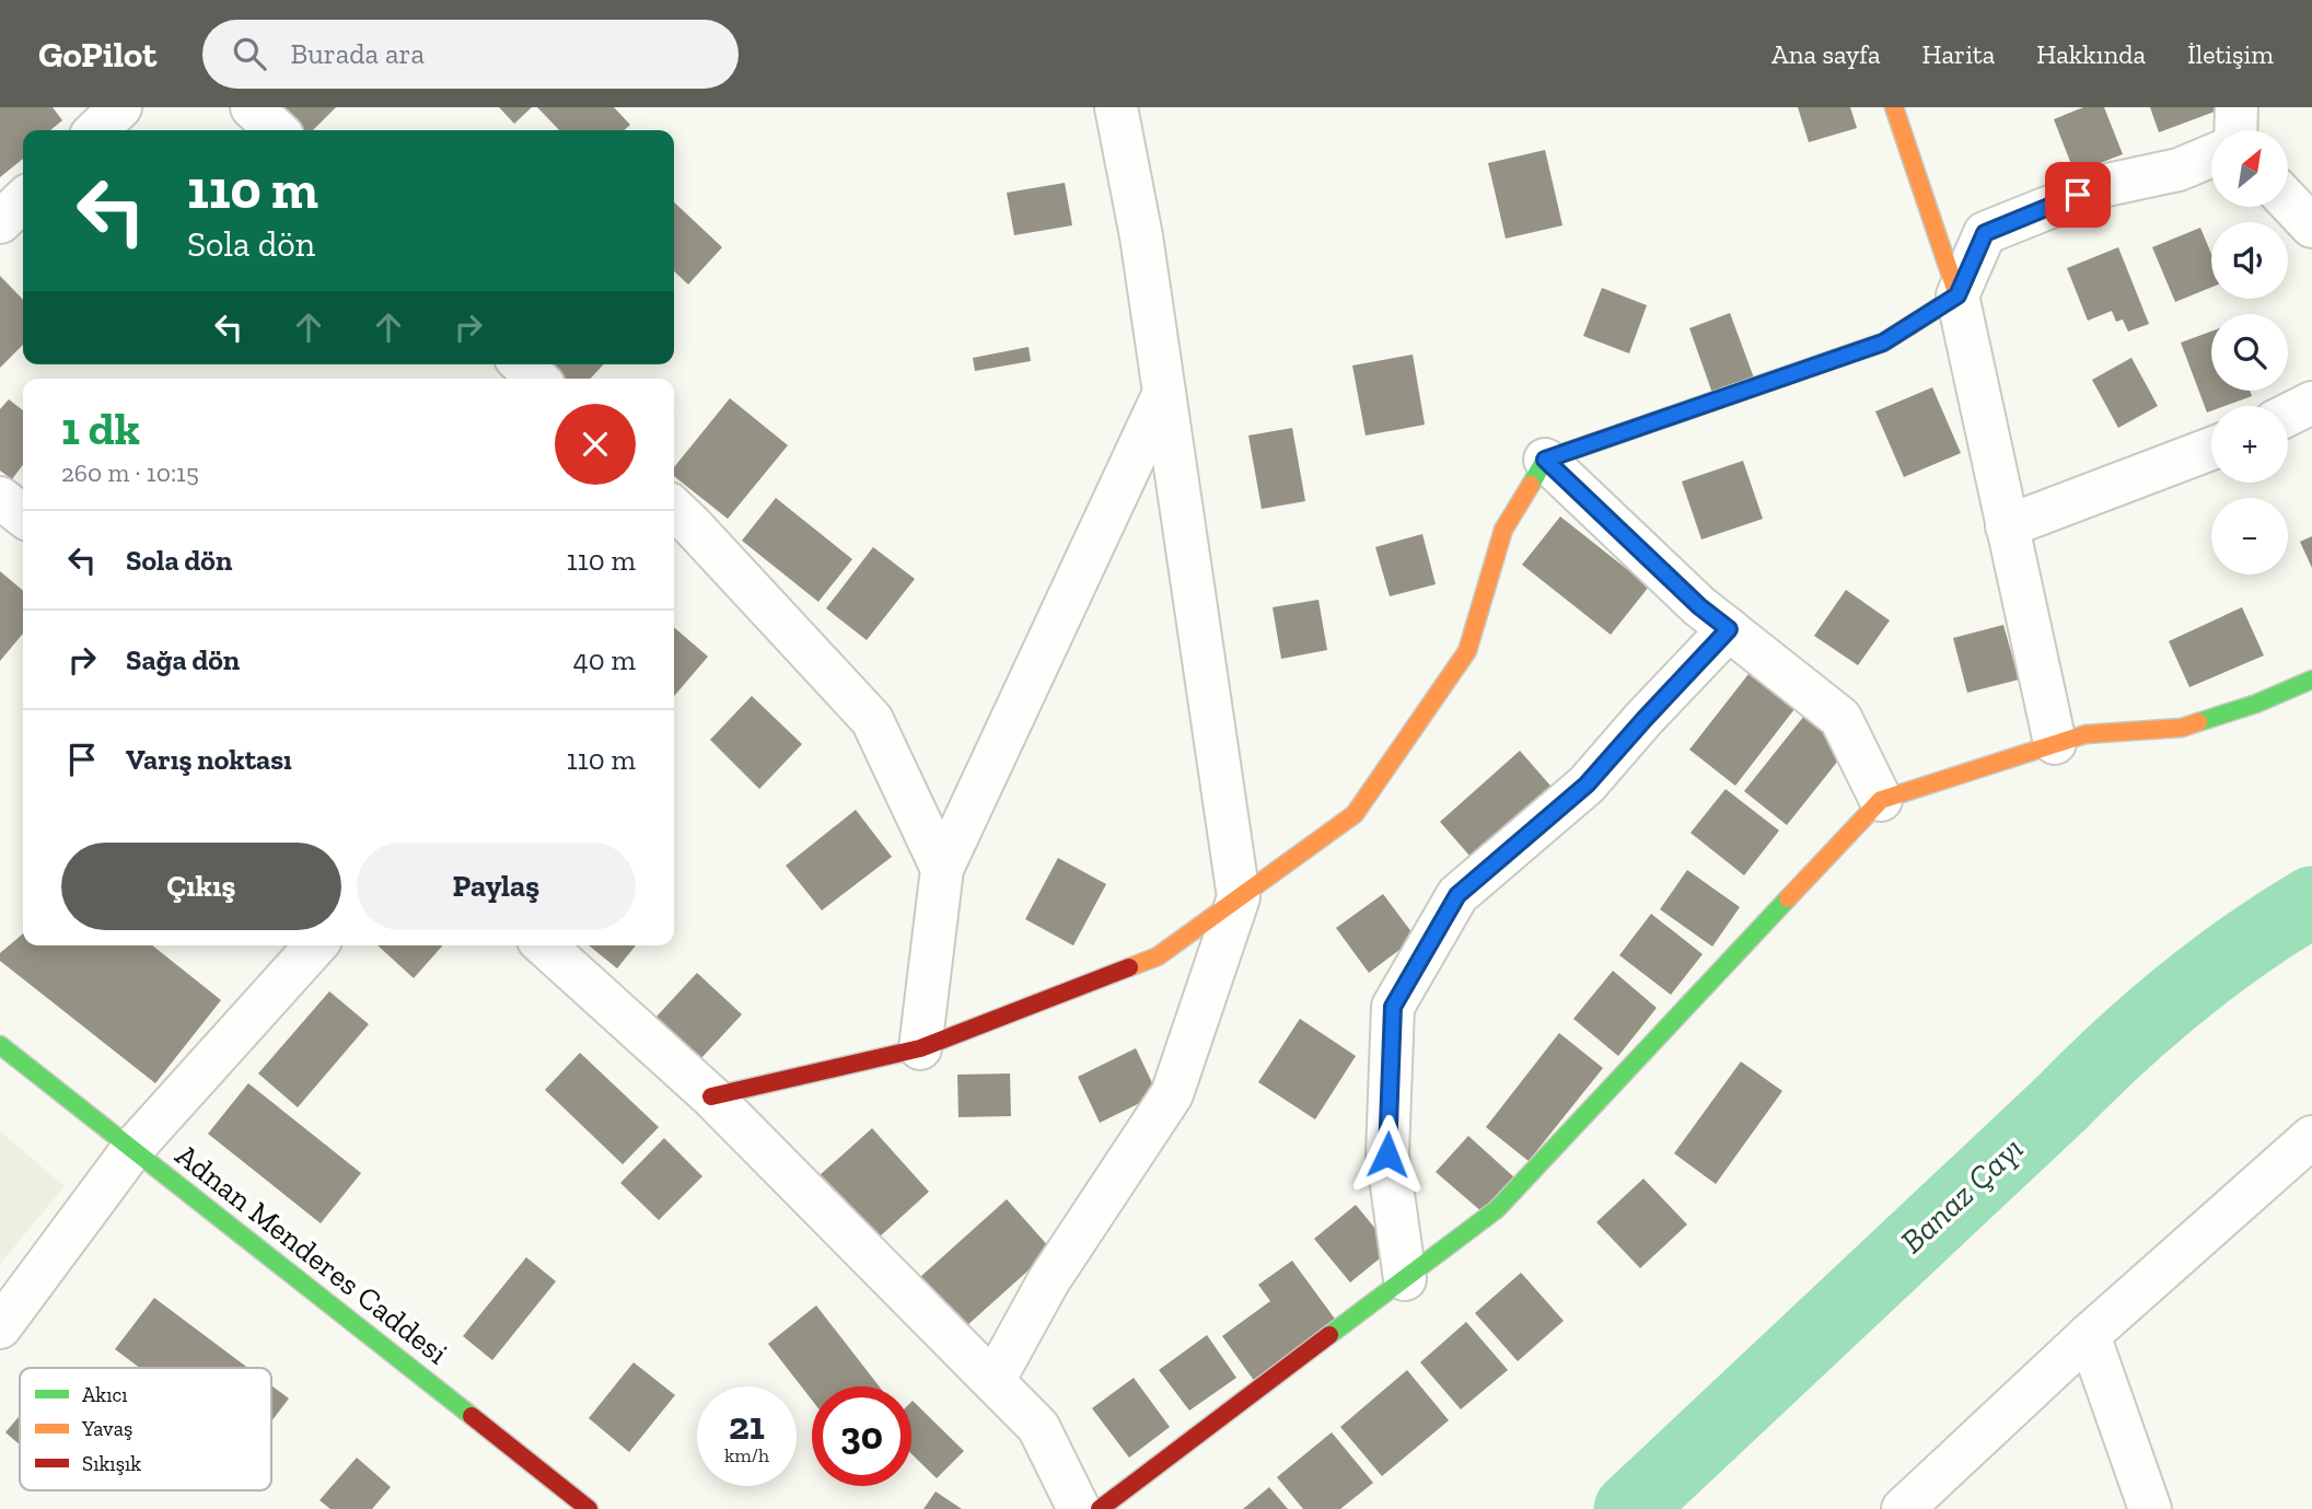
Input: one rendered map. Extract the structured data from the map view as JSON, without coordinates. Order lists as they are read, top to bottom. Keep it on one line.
{"streets":{"street":["Adnan Menderes Caddesi"]},"water":["Banaz Çayı"],"legend":["Akıcı","Yavaş","Sıkışık"],"north":"top right","page":{"header":"GoPilot","search":"Burada ara","nav":["Ana sayfa","Harita","Hakkında","İletişim"],"map_buttons":["+","−"],"turn":["110 m","Sola dön"],"heading":["1 dk","260 m · 10:15"],"list":[{"name":"Sola dön","value":"110 m"},{"name":"Sağa dön","value":"40 m"},{"name":"Varış noktası","value":"110 m"}],"buttons":["Çıkış","Paylaş"],"speed":"21 km/h","limit":"30"}}
